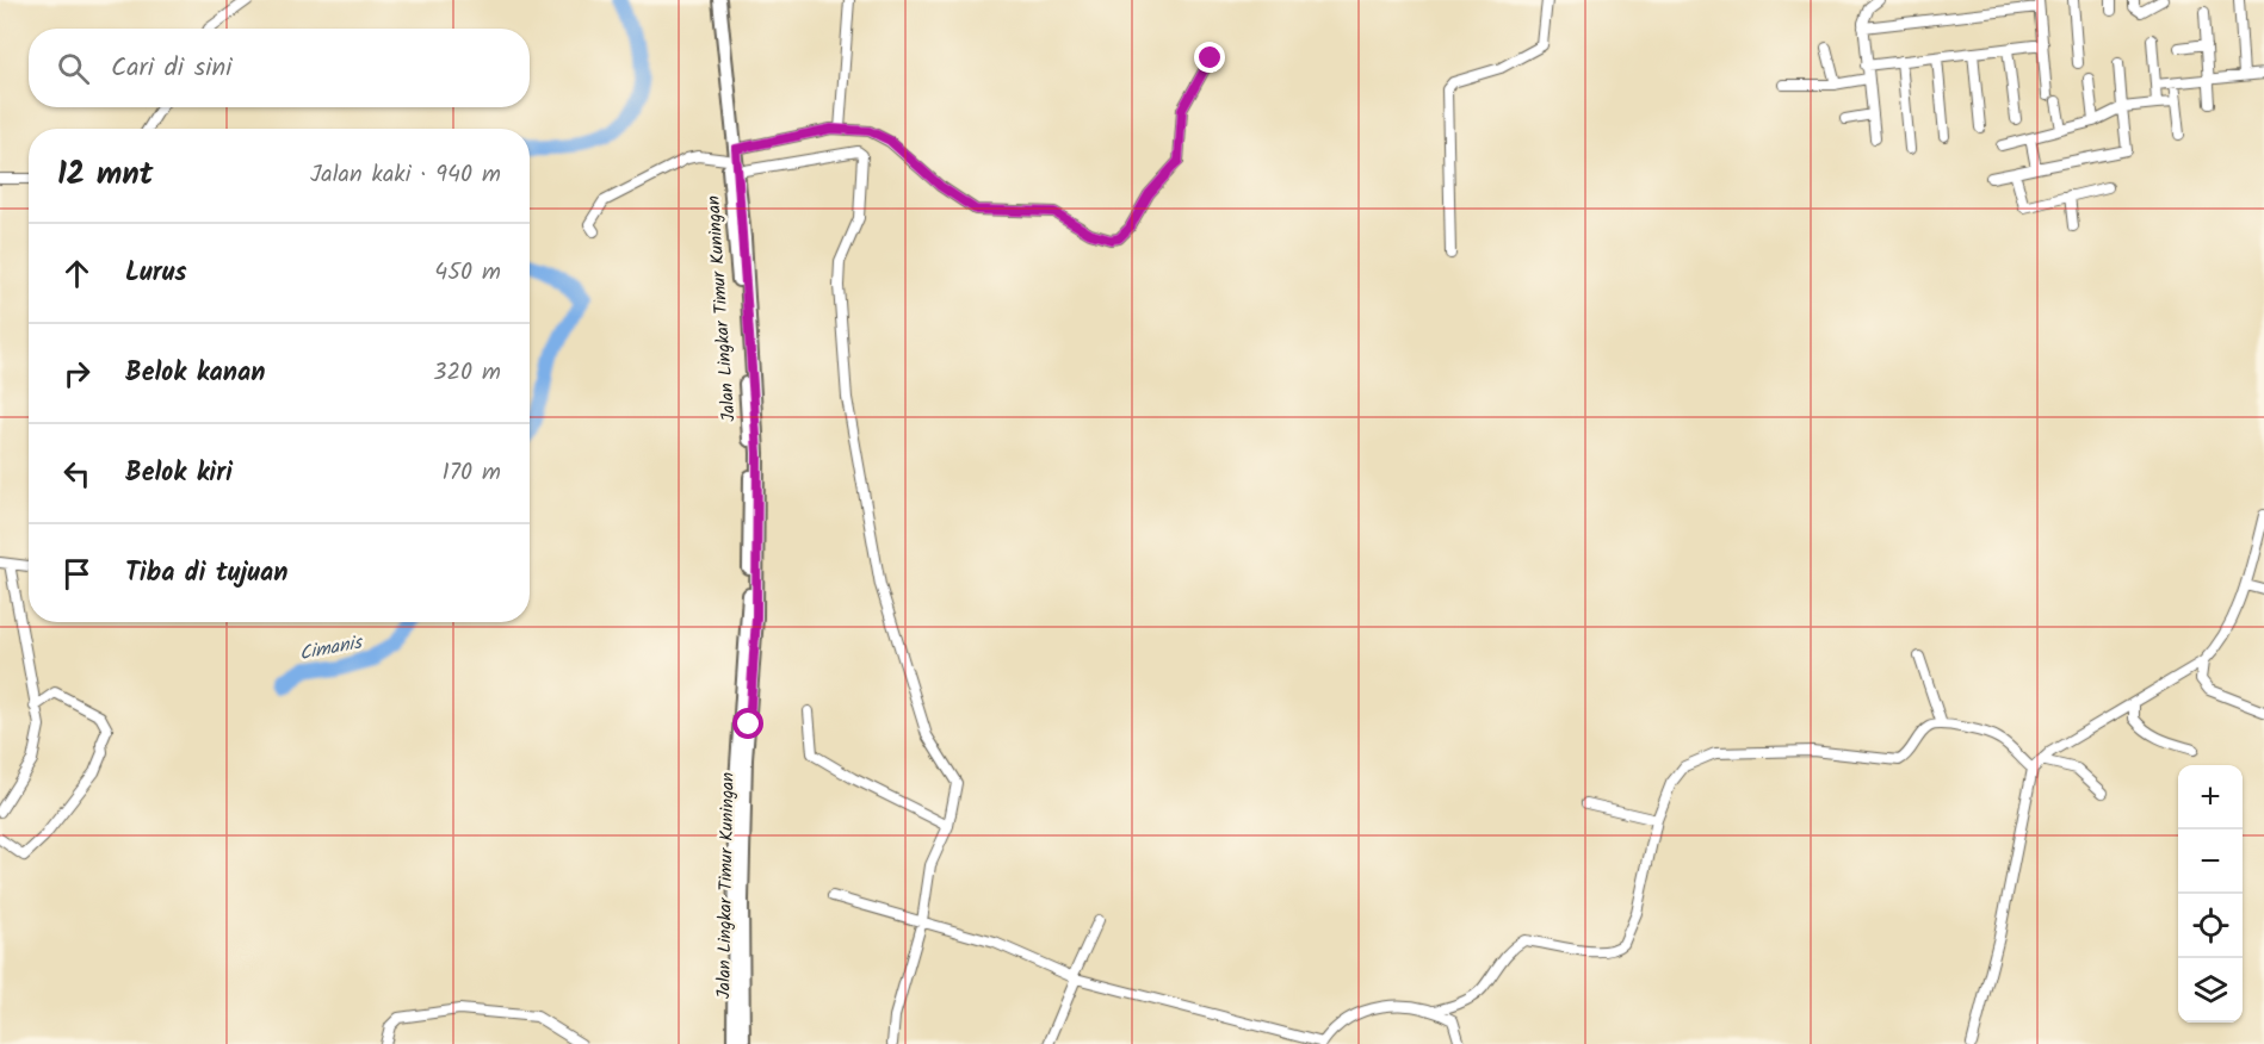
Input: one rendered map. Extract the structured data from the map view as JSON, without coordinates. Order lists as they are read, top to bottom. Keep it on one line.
{"streets":{"main road":["Jalan Lingkar Timur Kuningan"]},"water":["Cimanis"],"page":{"search":"Cari di sini","heading":["12 mnt","Jalan kaki · 940 m"],"list":[["Lurus","450 m"],["Belok kanan","320 m"],["Belok kiri","170 m"],"Tiba di tujuan"],"map_buttons":["+","−"]}}
